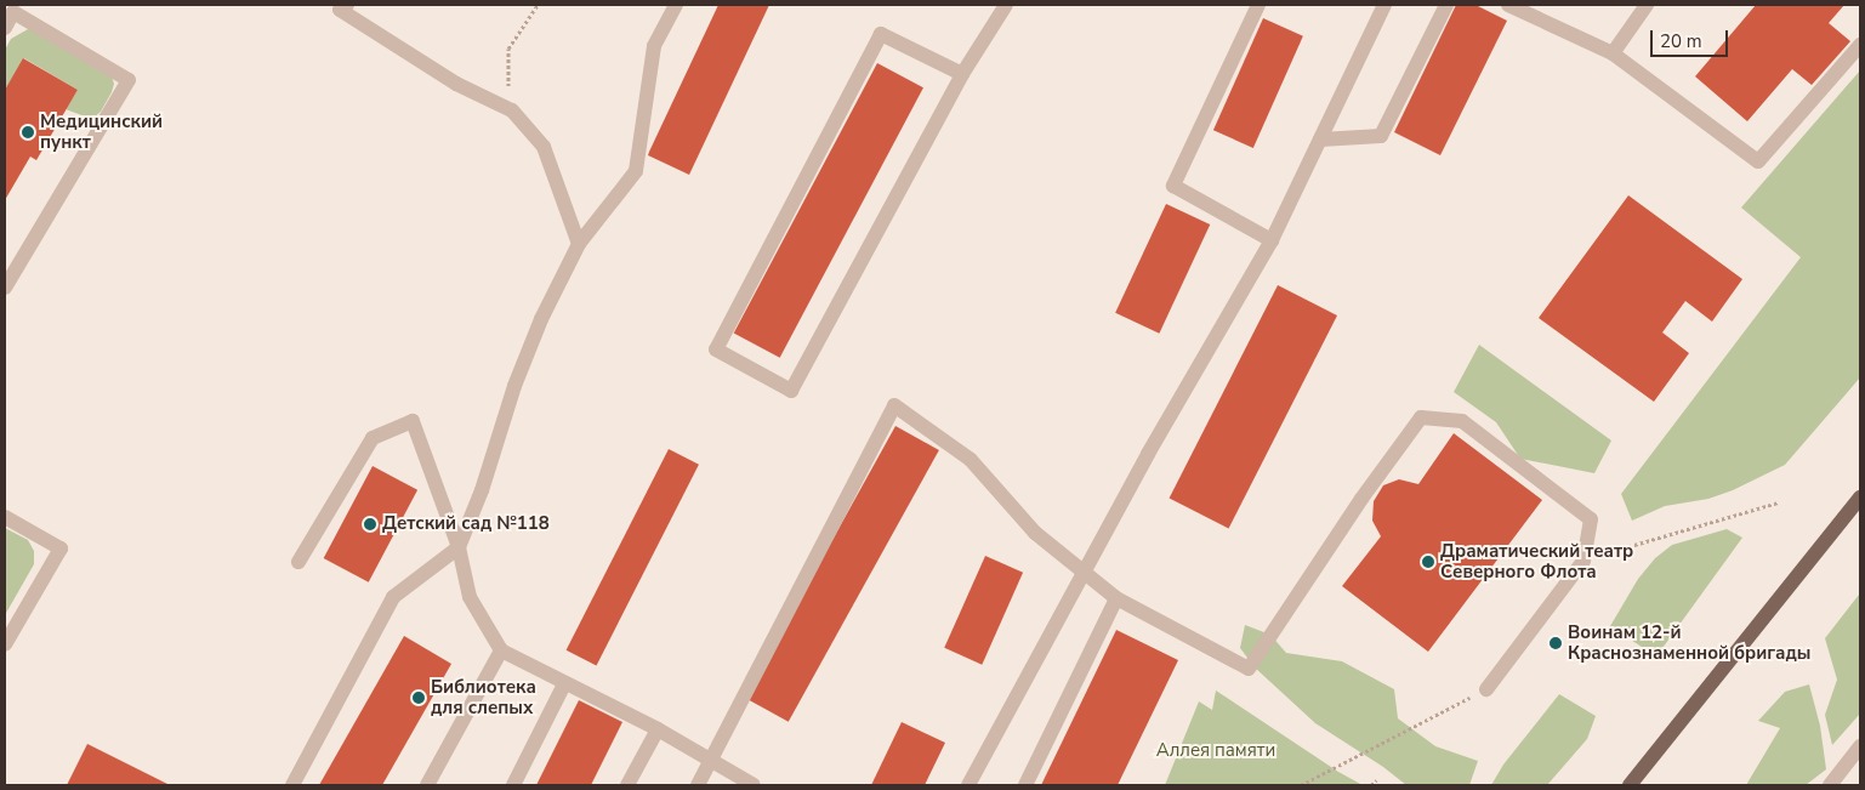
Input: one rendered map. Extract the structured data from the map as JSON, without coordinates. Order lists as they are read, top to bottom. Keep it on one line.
{"parks":["Аллея памяти"],"places":["Медицинский пункт","Детский сад №118","Драматический театр Северного Флота","Воинам 12-й Краснознаменной бригады","Библиотека для слепых"],"scale_bar":"20 m"}
